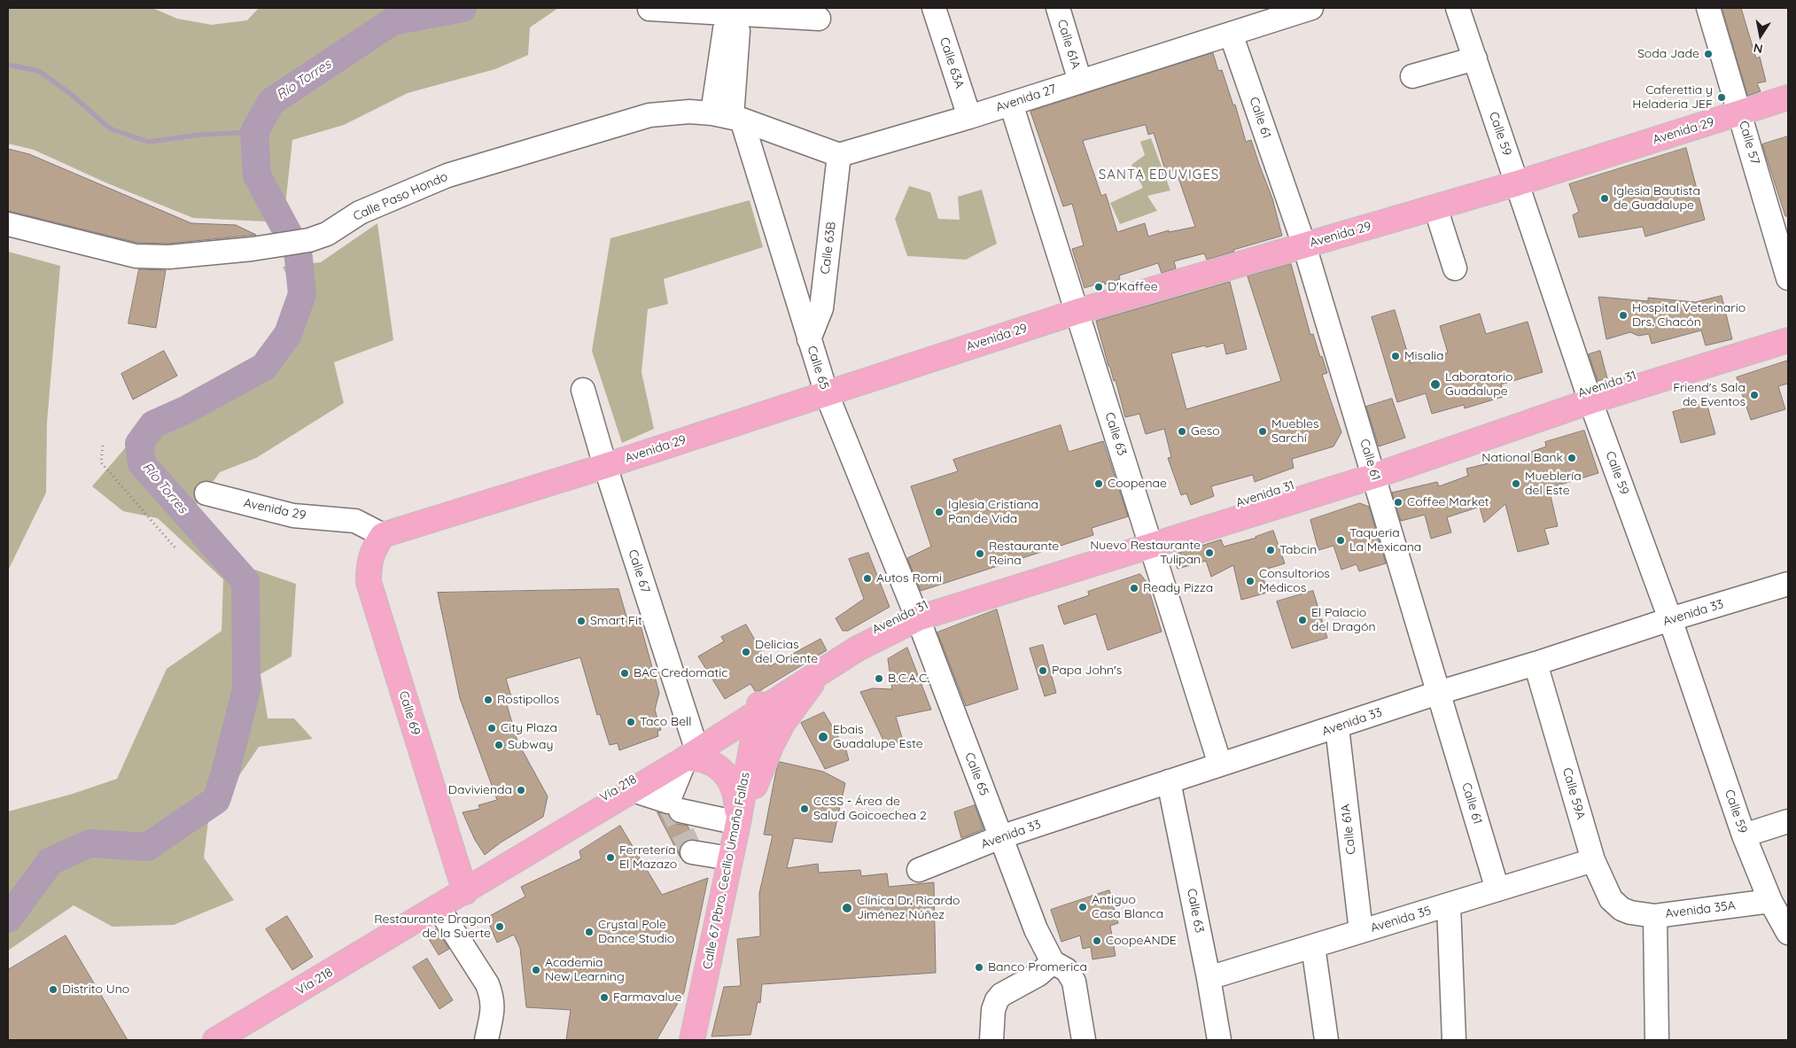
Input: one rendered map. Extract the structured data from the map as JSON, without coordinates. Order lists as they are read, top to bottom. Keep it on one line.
{"streets":{"main road":["Avenida 29","Avenida 31","Calle 69","Vía 218","Calle 67 Pbro. Cecilio Umaña Fallas"],"street":["Calle 61A","Calle 63A","Avenida 27","Calle 61","Calle 59","Calle 57","Calle Paso Hondo","Calle 63B","Calle 65","Calle 63","Calle 67","Avenida 33","Calle 59A","Avenida 35A","Avenida 35"]},"crossings":[["Calle 61A","Avenida 27"],["Calle 61A","Avenida 33"],["Calle 61A","Avenida 35"],["Calle 63A","Avenida 27"],["Avenida 27","Calle 61"],["Avenida 27","Calle 63B"],["Avenida 27","Calle 63"],["Calle 61","Avenida 29"],["Calle 61","Avenida 31"],["Calle 61","Avenida 33"],["Calle 61","Avenida 35"],["Avenida 29","Calle 59"],["Avenida 29","Calle 57"],["Avenida 29","Calle 65"],["Avenida 29","Calle 63"],["Avenida 29","Calle 67"],["Avenida 29","Calle 69"],["Calle 59","Avenida 31"],["Calle 59","Avenida 33"],["Calle 59","Avenida 35A"],["Calle Paso Hondo","Calle 65"],["Calle 63B","Calle 65"],["Calle 65","Avenida 31"],["Calle 65","Avenida 33"],["Avenida 31","Calle 63"],["Avenida 31","Vía 218"],["Avenida 31","Calle 67 Pbro. Cecilio Umaña Fallas"],["Calle 63","Avenida 33"],["Calle 63","Avenida 35"],["Calle 67","Vía 218"],["Avenida 33","Calle 59A"],["Calle 69","Vía 218"],["Vía 218","Calle 67 Pbro. Cecilio Umaña Fallas"],["Calle 59A","Avenida 35A"],["Calle 59A","Avenida 35"]],"districts":["SANTA EDUVIGES"],"water":["Río Torres"],"places":["Soda Jade","Caferettia y Heladeria JEF","Iglesia Bautista de Guadalupe","D'Kaffee","Hospital Veterinario Drs. Chacón","Misalia","Laboratorio Guadalupe","Friend's Sala de Eventos","Geso","Muebles Sarchí","National Bank","Coopenae","Mueblería del Este","Coffee Market","Iglesia Cristiana Pan de Vida","Taqueria La Mexicana","Tabcin","Nuevo Restaurante Tulipan","Restaurante Reina","Autos Romi","Consultorios Médicos","Ready Pizza","El Palacio del Dragón","Smart Fit","Delicias del Oriente","Papa John's","BAC Credomatic","B.C.A.C.","Rostipollos","Taco Bell","City Plaza","Ebais Guadalupe Este","Subway","Davivienda","CCSS - Área de Salud Goicoechea 2","Ferretería El Mazazo","Antiguo Casa Blanca","Clínica Dr. Ricardo Jiménez Núñez","Restaurante Dragon de la Suerte","Crystal Pole Dance Studio","CoopeANDE","Banco Promerica","Academia New Learning","Distrito Uno","Farmavalue"],"north":"bottom"}
